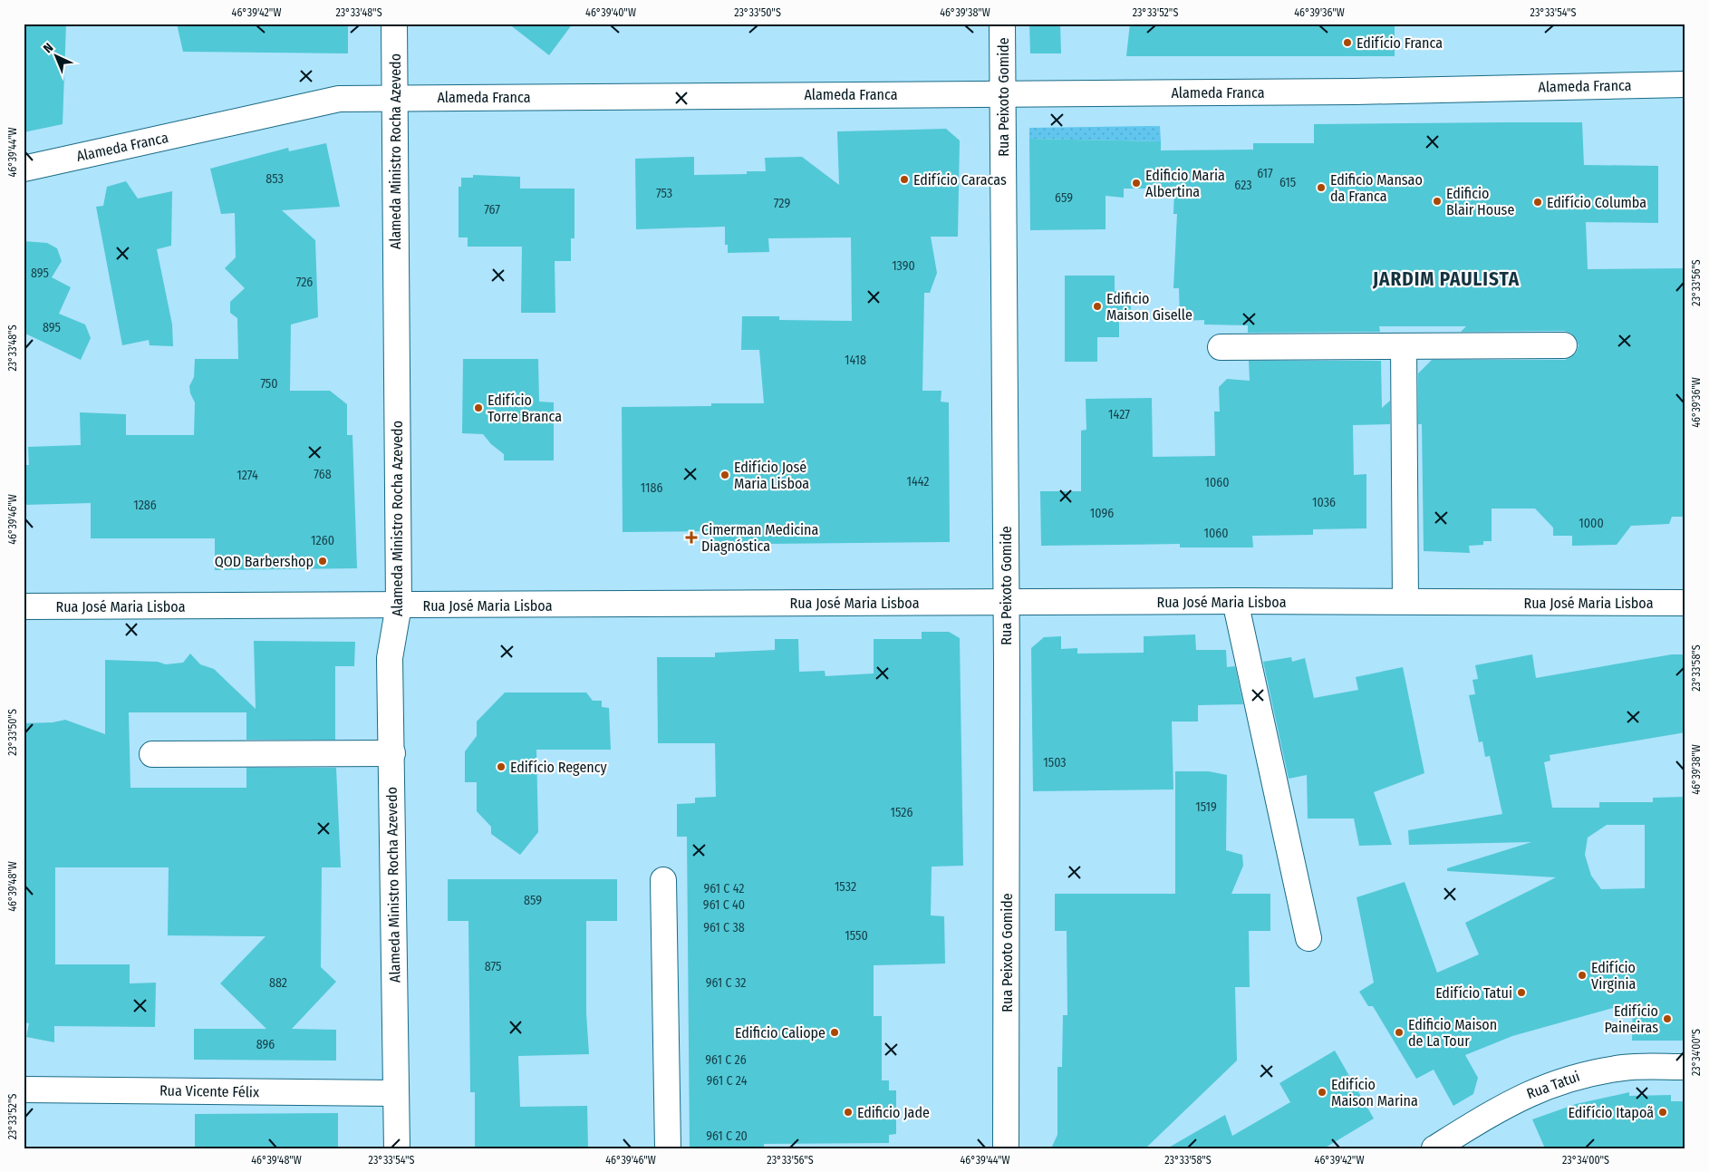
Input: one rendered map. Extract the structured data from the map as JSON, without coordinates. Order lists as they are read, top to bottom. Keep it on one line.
{"streets":{"street":["Alameda Franca","Rua Peixoto Gomide","Alameda Ministro Rocha Azevedo","Rua José Maria Lisboa","Rua Tatui","Rua Vicente Félix"]},"crossings":[["Alameda Franca","Rua Peixoto Gomide"],["Alameda Franca","Alameda Ministro Rocha Azevedo"],["Rua Peixoto Gomide","Rua José Maria Lisboa"],["Alameda Ministro Rocha Azevedo","Rua José Maria Lisboa"],["Alameda Ministro Rocha Azevedo","Rua Vicente Félix"]],"districts":["JARDIM PAULISTA"],"places":{"other":["Edifício Franca","Edifício Caracas","Edificio Maria Albertina","Edificio Mansao da Franca","Edificio Blair House","Edifício Columba","Edificio Maison Giselle","Edifício Torre Branca","Edifício José Maria Lisboa","QOD Barbershop","Edifício Regency","Edifício Virginia","Edifício Tatui","Edifício Paineiras","Edificio Caliope","Edificio Maison de La Tour","Edifício Maison Marina","Edificio Jade","Edifício Itapoã"],"health":["Cimerman Medicina Diagnóstica"]},"house_numbers":["617","853","615","623","753","659","729","767","1390","895","726","895","1418","750","1427","768","1274","1442","1060","1186","1036","1286","1096","1000","1060","1260","1503","1519","1526","1532","961 C 42","859","961 C 40","961 C 38","1550","875","882","961 C 32","896","961 C 26","961 C 24","961 C 20"],"north":"top left","coordinates":["46°39'42\"W","23°33'48\"S","46°39'40\"W","23°33'50\"S","46°39'38\"W","23°33'52\"S","46°39'36\"W","23°33'54\"S","46°39'44\"W","23°33'56\"S","46°39'46\"W","23°33'58\"S","46°39'48\"W","23°34'00\"S"]}
